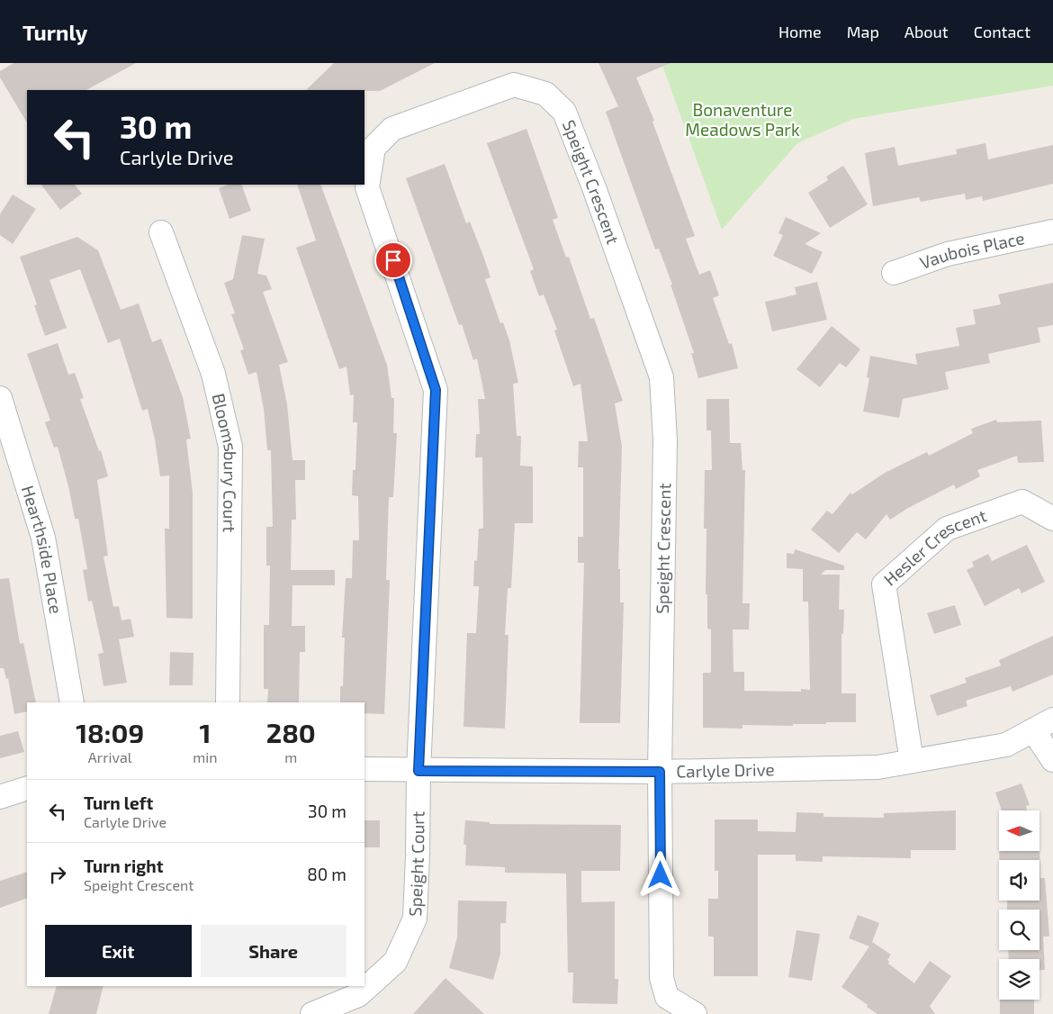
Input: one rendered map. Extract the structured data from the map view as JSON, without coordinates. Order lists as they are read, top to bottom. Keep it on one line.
{"streets":{"street":["Speight Crescent","Vaubois Place","Bloomsbury Court","Hearthside Place","Hesler Crescent","Carlyle Drive","Speight Court"]},"crossings":[["Speight Crescent","Carlyle Drive"],["Speight Crescent","Speight Court"],["Hesler Crescent","Carlyle Drive"],["Carlyle Drive","Speight Court"]],"parks":["Bonaventure Meadows Park"],"north":"left","page":{"header":"Turnly","nav":["Home","Map","About","Contact"],"turn":["30 m","Carlyle Drive"],"eta":["18:09","Arrival","1","min","280","m"],"list":[{"name":"Turn left","note":"Carlyle Drive","value":"30 m"},{"name":"Turn right","note":"Speight Crescent","value":"80 m"}],"buttons":["Exit","Share"]}}
